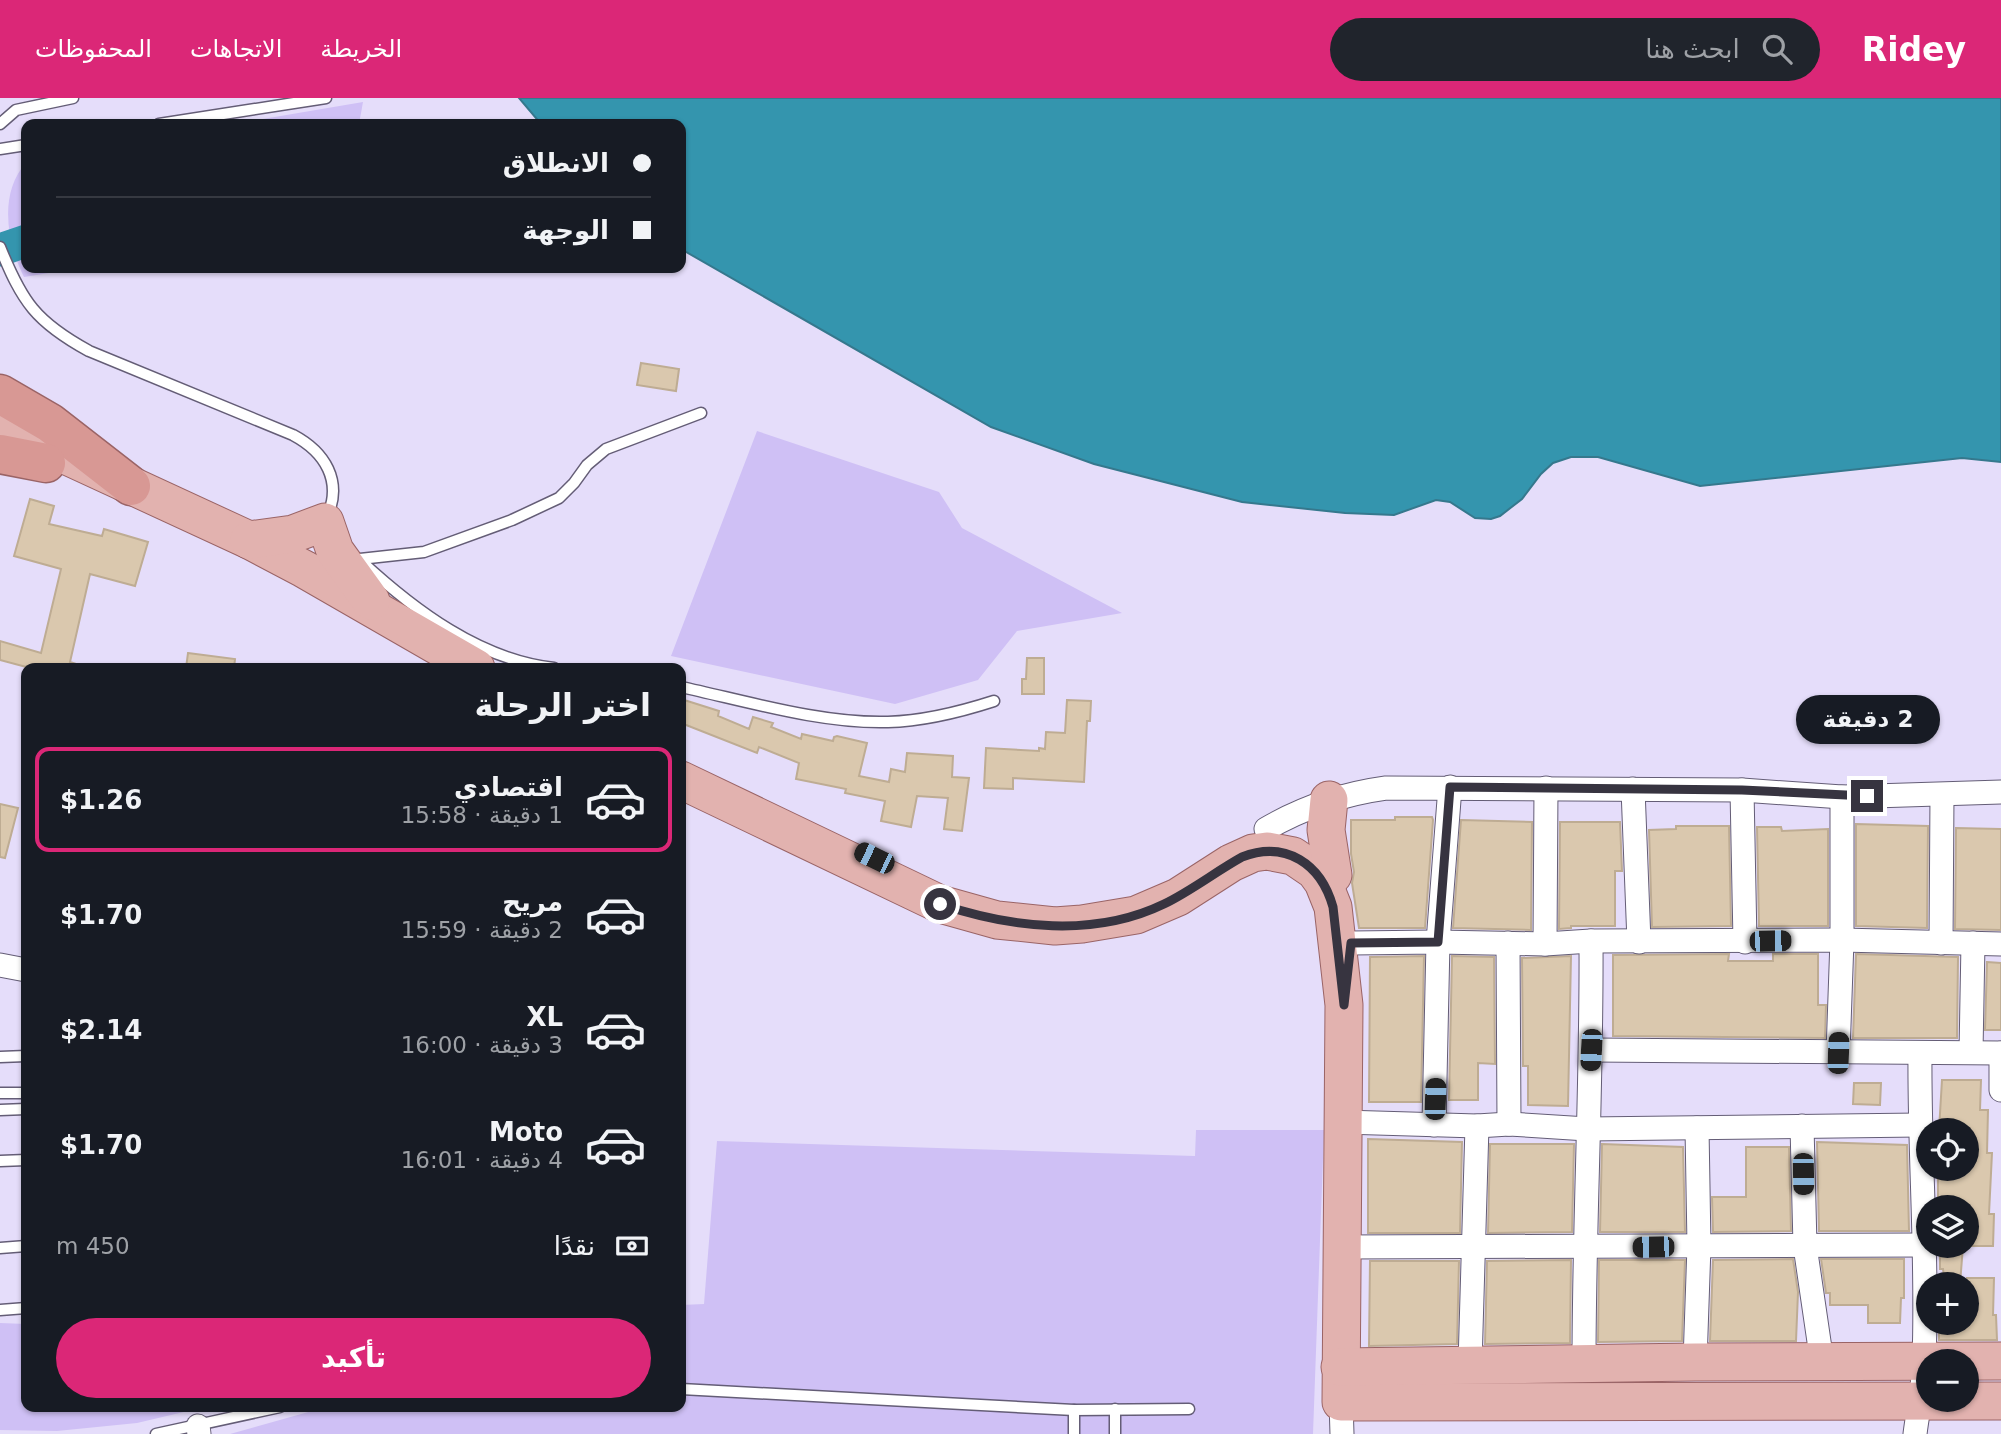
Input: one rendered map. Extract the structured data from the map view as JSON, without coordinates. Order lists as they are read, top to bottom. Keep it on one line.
{"page":{"header":"Ridey","search":"ابحث هنا","nav":["الخريطة","الاتجاهات","المحفوظات"],"banner":["الانطلاق","الوجهة"],"heading":"اختر الرحلة","bubble":"2 دقيقة","list":[{"name":"اقتصادي","note":"1 دقيقة · 15:58","value":"$1.26"},{"name":"مريح","note":"2 دقيقة · 15:59","value":"$1.70"},{"name":"XL","note":"3 دقيقة · 16:00","value":"$2.14"},{"name":"Moto","note":"4 دقيقة · 16:01","value":"$1.70"}],"map_buttons":["+","−"],"pay":["نقدًا","450 m"],"buttons":"تأكيد"}}
